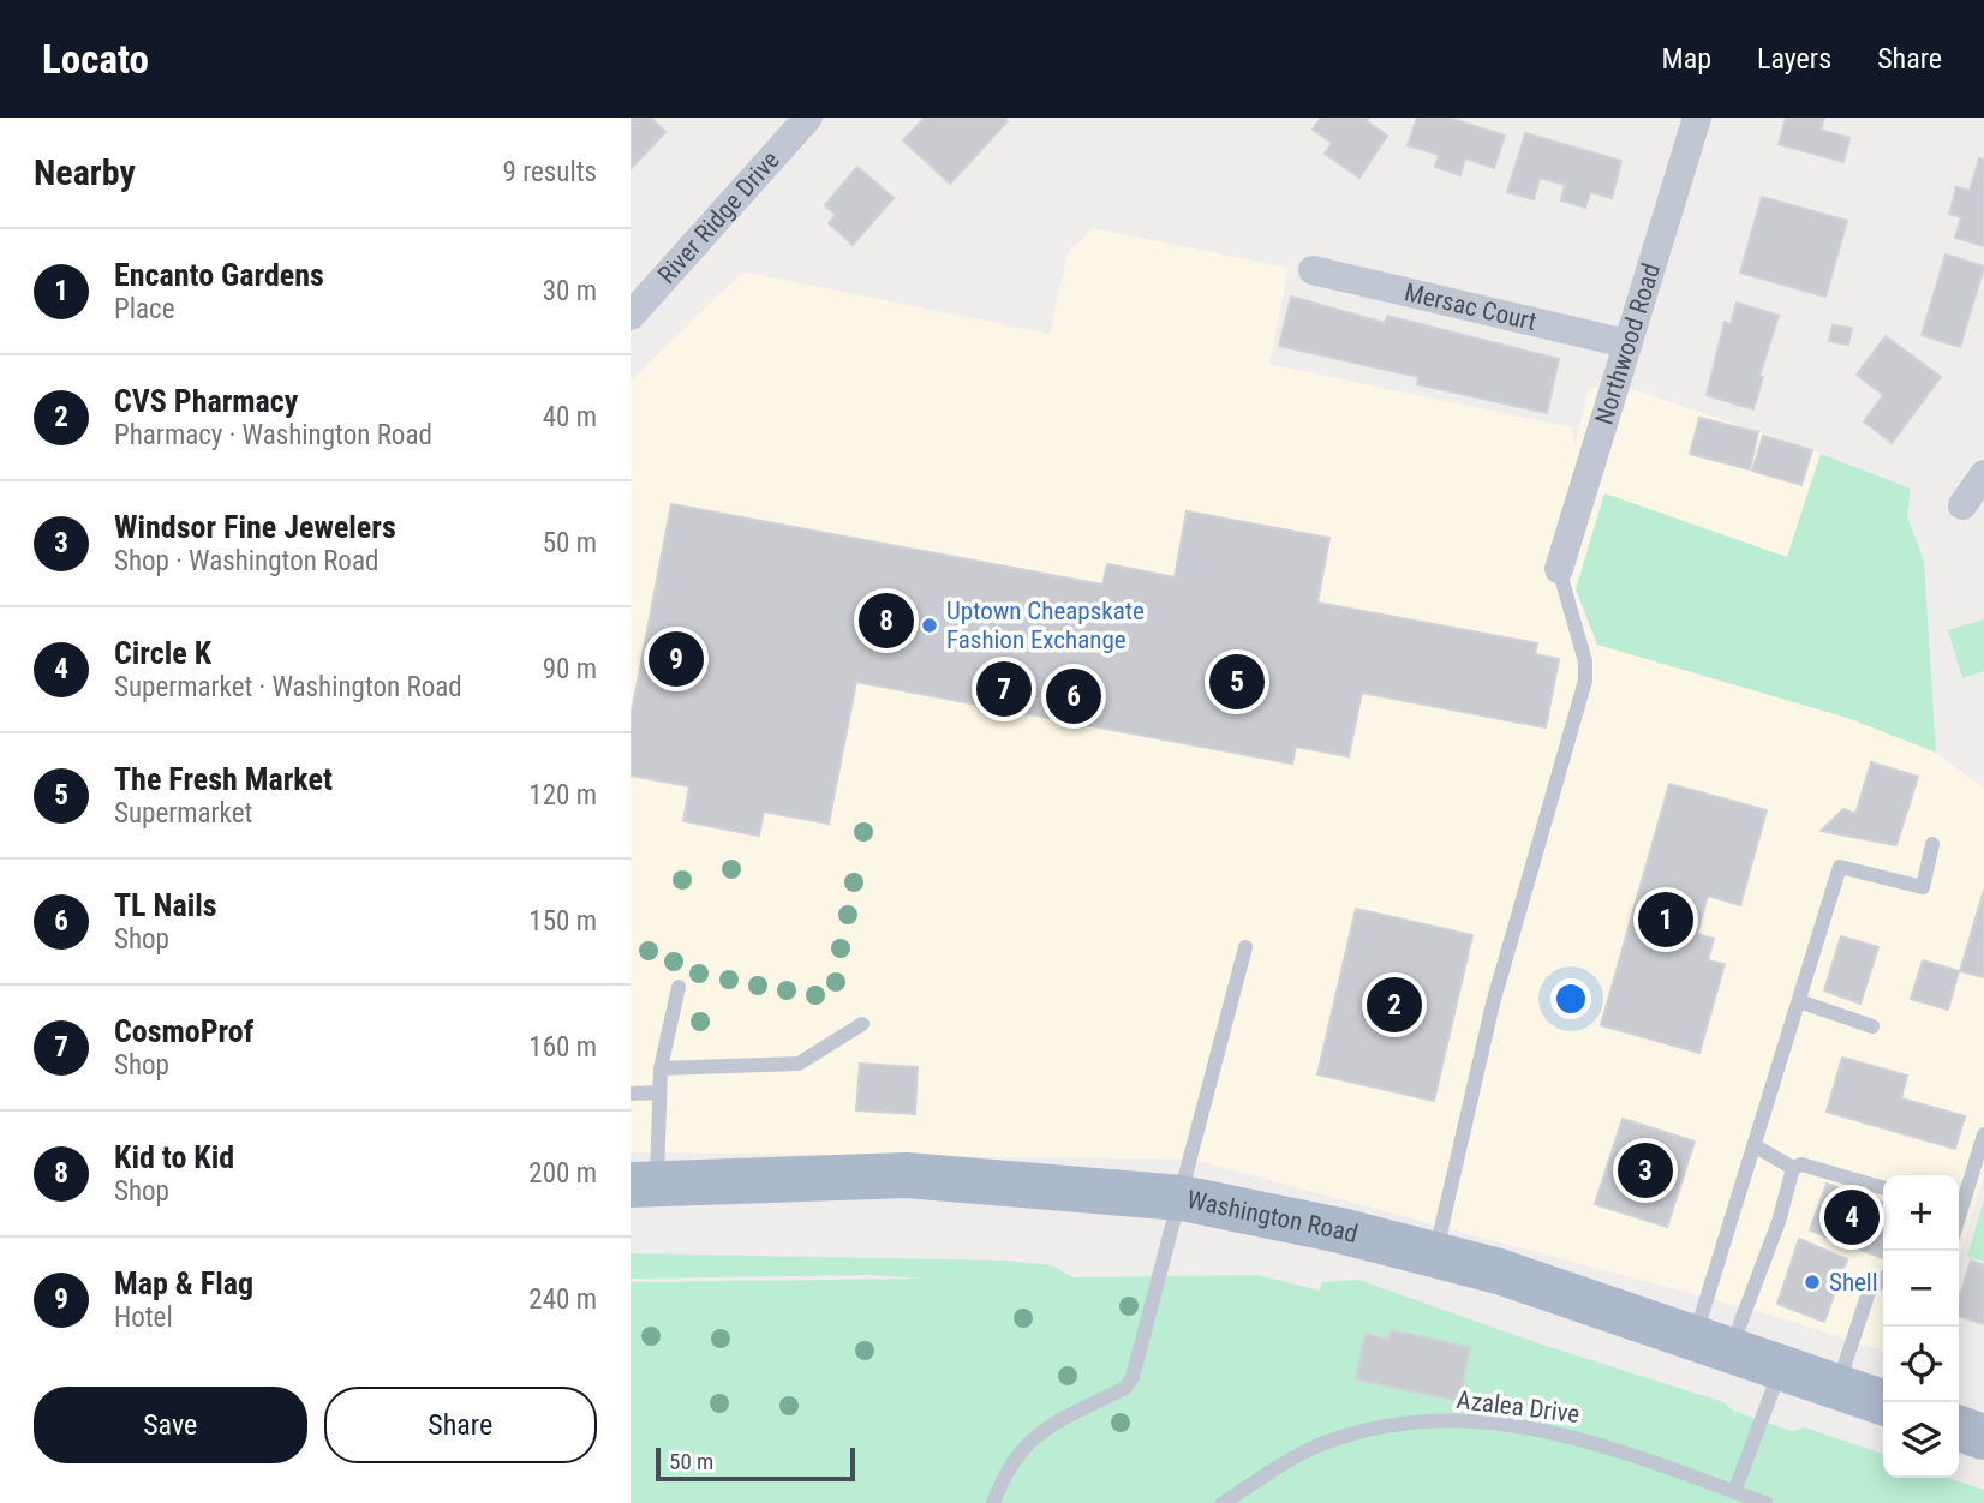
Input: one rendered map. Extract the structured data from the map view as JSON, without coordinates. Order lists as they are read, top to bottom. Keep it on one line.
{"streets":{"main road":["Washington Road"],"street":["River Ridge Drive","Mersac Court","Northwood Road"],"lane":["Azalea Drive"]},"crossings":[["Mersac Court","Northwood Road"]],"places":["Uptown Cheapskate Fashion Exchange","Shell"],"scale_bar":"50 m","page":{"header":"Locato","nav":["Map","Layers","Share"],"heading":["Nearby","9 results"],"list":[{"mark":"1","name":"Encanto Gardens","note":"Place","value":"30 m"},{"mark":"2","name":"CVS Pharmacy","note":"Pharmacy · Washington Road","value":"40 m"},{"mark":"3","name":"Windsor Fine Jewelers","note":"Shop · Washington Road","value":"50 m"},{"mark":"4","name":"Circle K","note":"Supermarket · Washington Road","value":"90 m"},{"mark":"5","name":"The Fresh Market","note":"Supermarket","value":"120 m"},{"mark":"6","name":"TL Nails","note":"Shop","value":"150 m"},{"mark":"7","name":"CosmoProf","note":"Shop","value":"160 m"},{"mark":"8","name":"Kid to Kid","note":"Shop","value":"200 m"},{"mark":"9","name":"Map & Flag","note":"Hotel","value":"240 m"}],"pins":["8","9","5","7","6","1","2","3","4"],"map_buttons":["+","−"],"buttons":["Save","Share"],"scale":"50 m"}}
